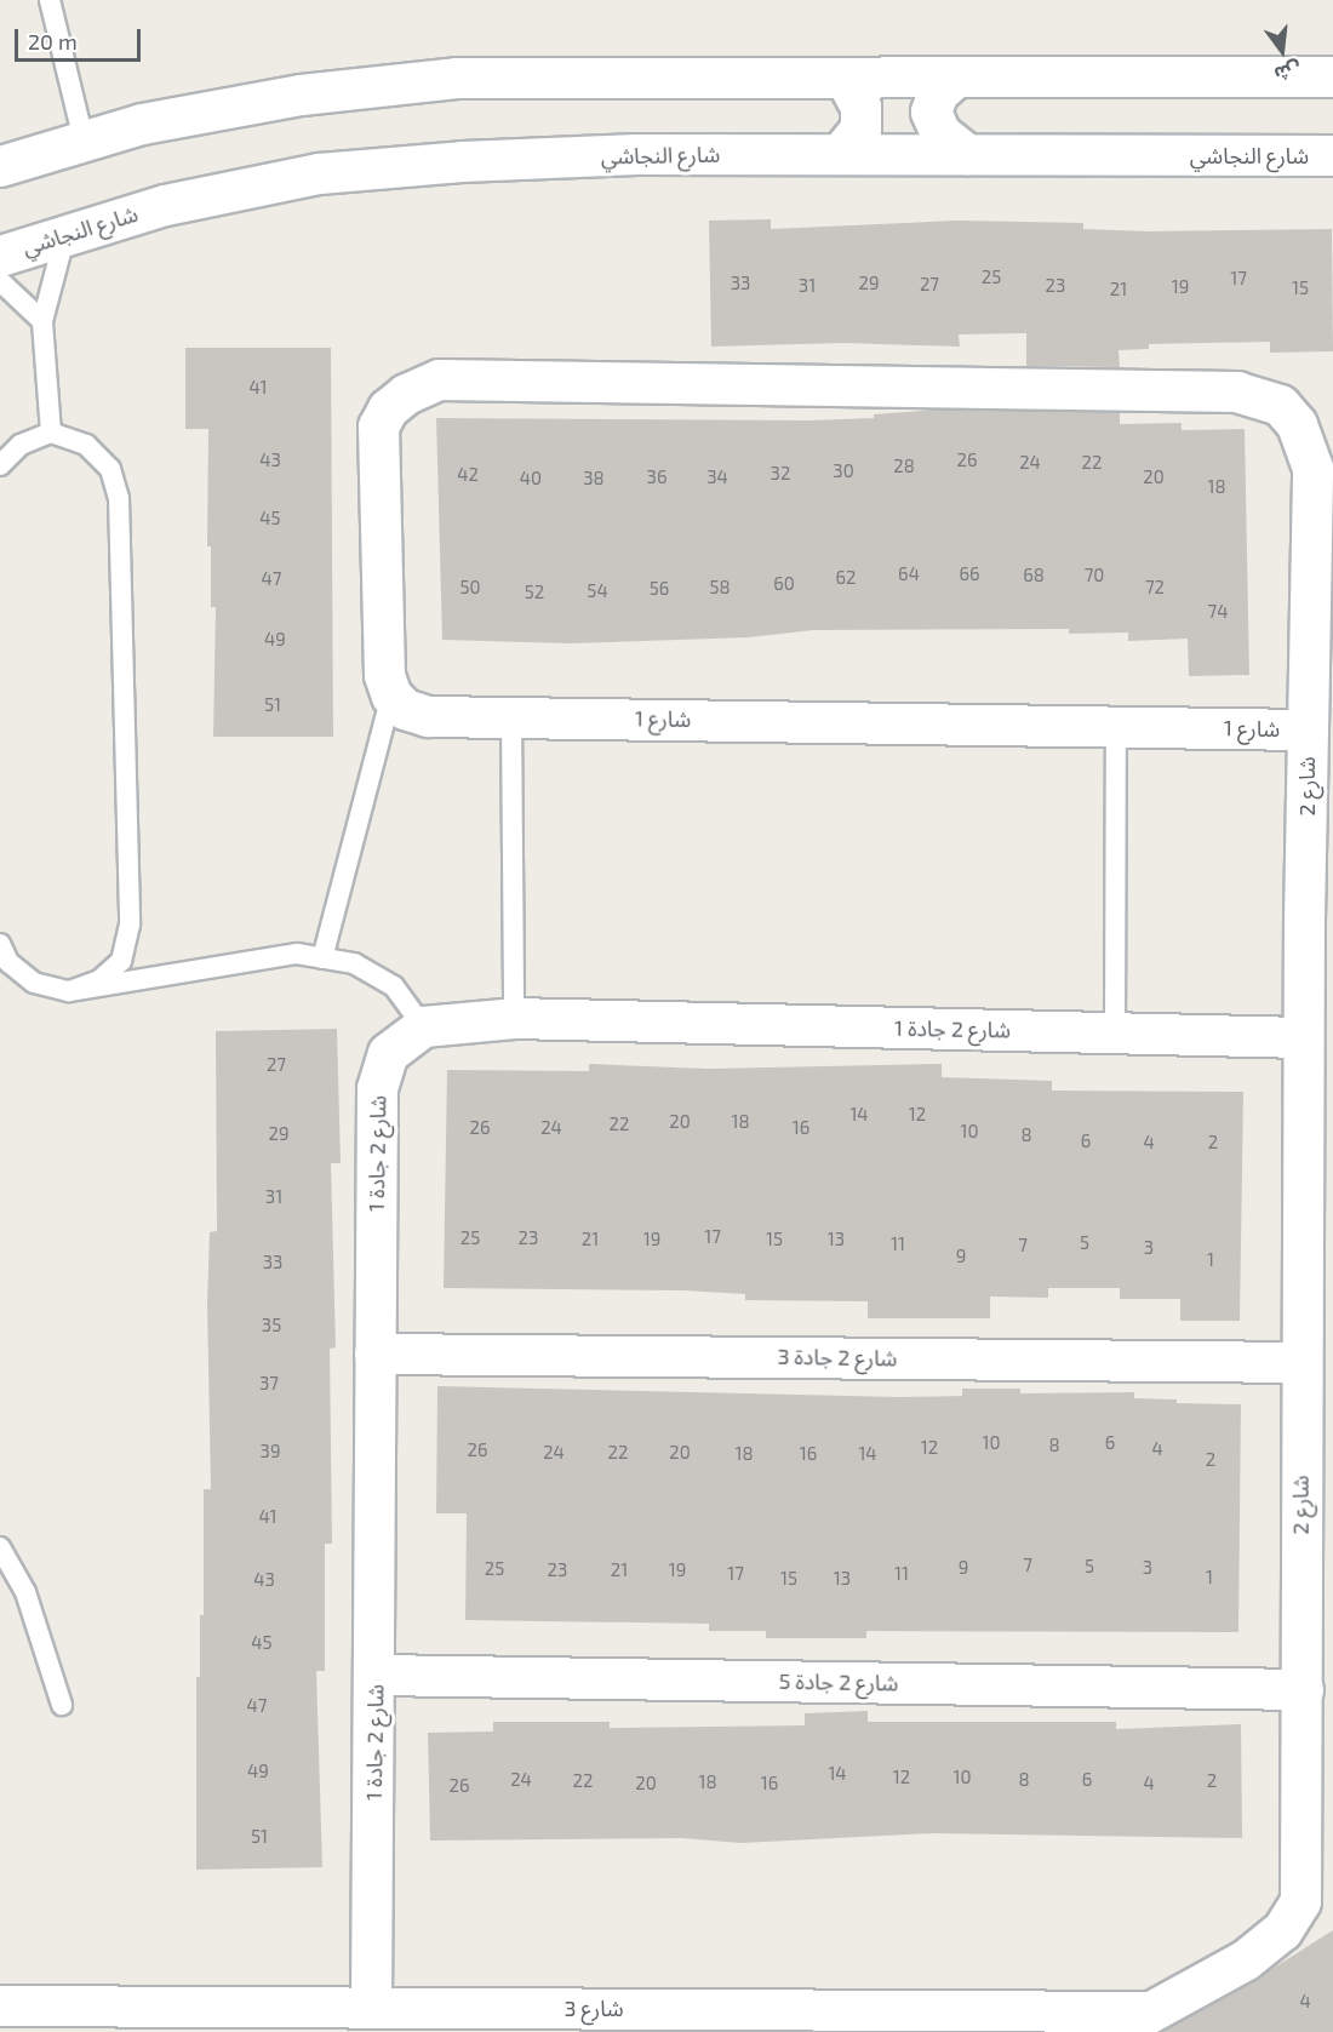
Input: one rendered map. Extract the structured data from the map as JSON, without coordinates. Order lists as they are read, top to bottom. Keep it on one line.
{"streets":{"street":["شارع النجاشي","شارع 1","شارع 2","شارع 2 جادة 1","شارع 2 جادة 3","شارع 2 جادة 5","شارع 3"]},"crossings":[["شارع 1","شارع 2"],["شارع 2","شارع 2 جادة 1"],["شارع 2","شارع 2 جادة 3"],["شارع 2","شارع 2 جادة 5"],["شارع 2","شارع 3"],["شارع 2 جادة 1","شارع 2 جادة 3"],["شارع 2 جادة 1","شارع 2 جادة 5"],["شارع 2 جادة 1","شارع 3"]],"house_numbers":["25","17","33","29","27","31","23","19","15","21","41","43","26","24","22","28","30","32","42","36","34","20","40","38","18","45","64","66","68","70","62","47","60","50","58","72","56","54","52","74","49","51","27","14","12","20","18","22","26","24","16","10","29","8","6","4","2","31","17","25","23","21","19","15","13","5","11","7","3","9","1","33","35","37","10","6","8","12","4","26","39","24","22","20","18","16","14","2","41","7","5","9","3","25","23","21","19","17","11","1","15","13","43","45","47","49","14","12","10","24","8","6","22","2","18","20","16","4","26","51","4"],"scale_bar":"20 m","north":"bottom"}
